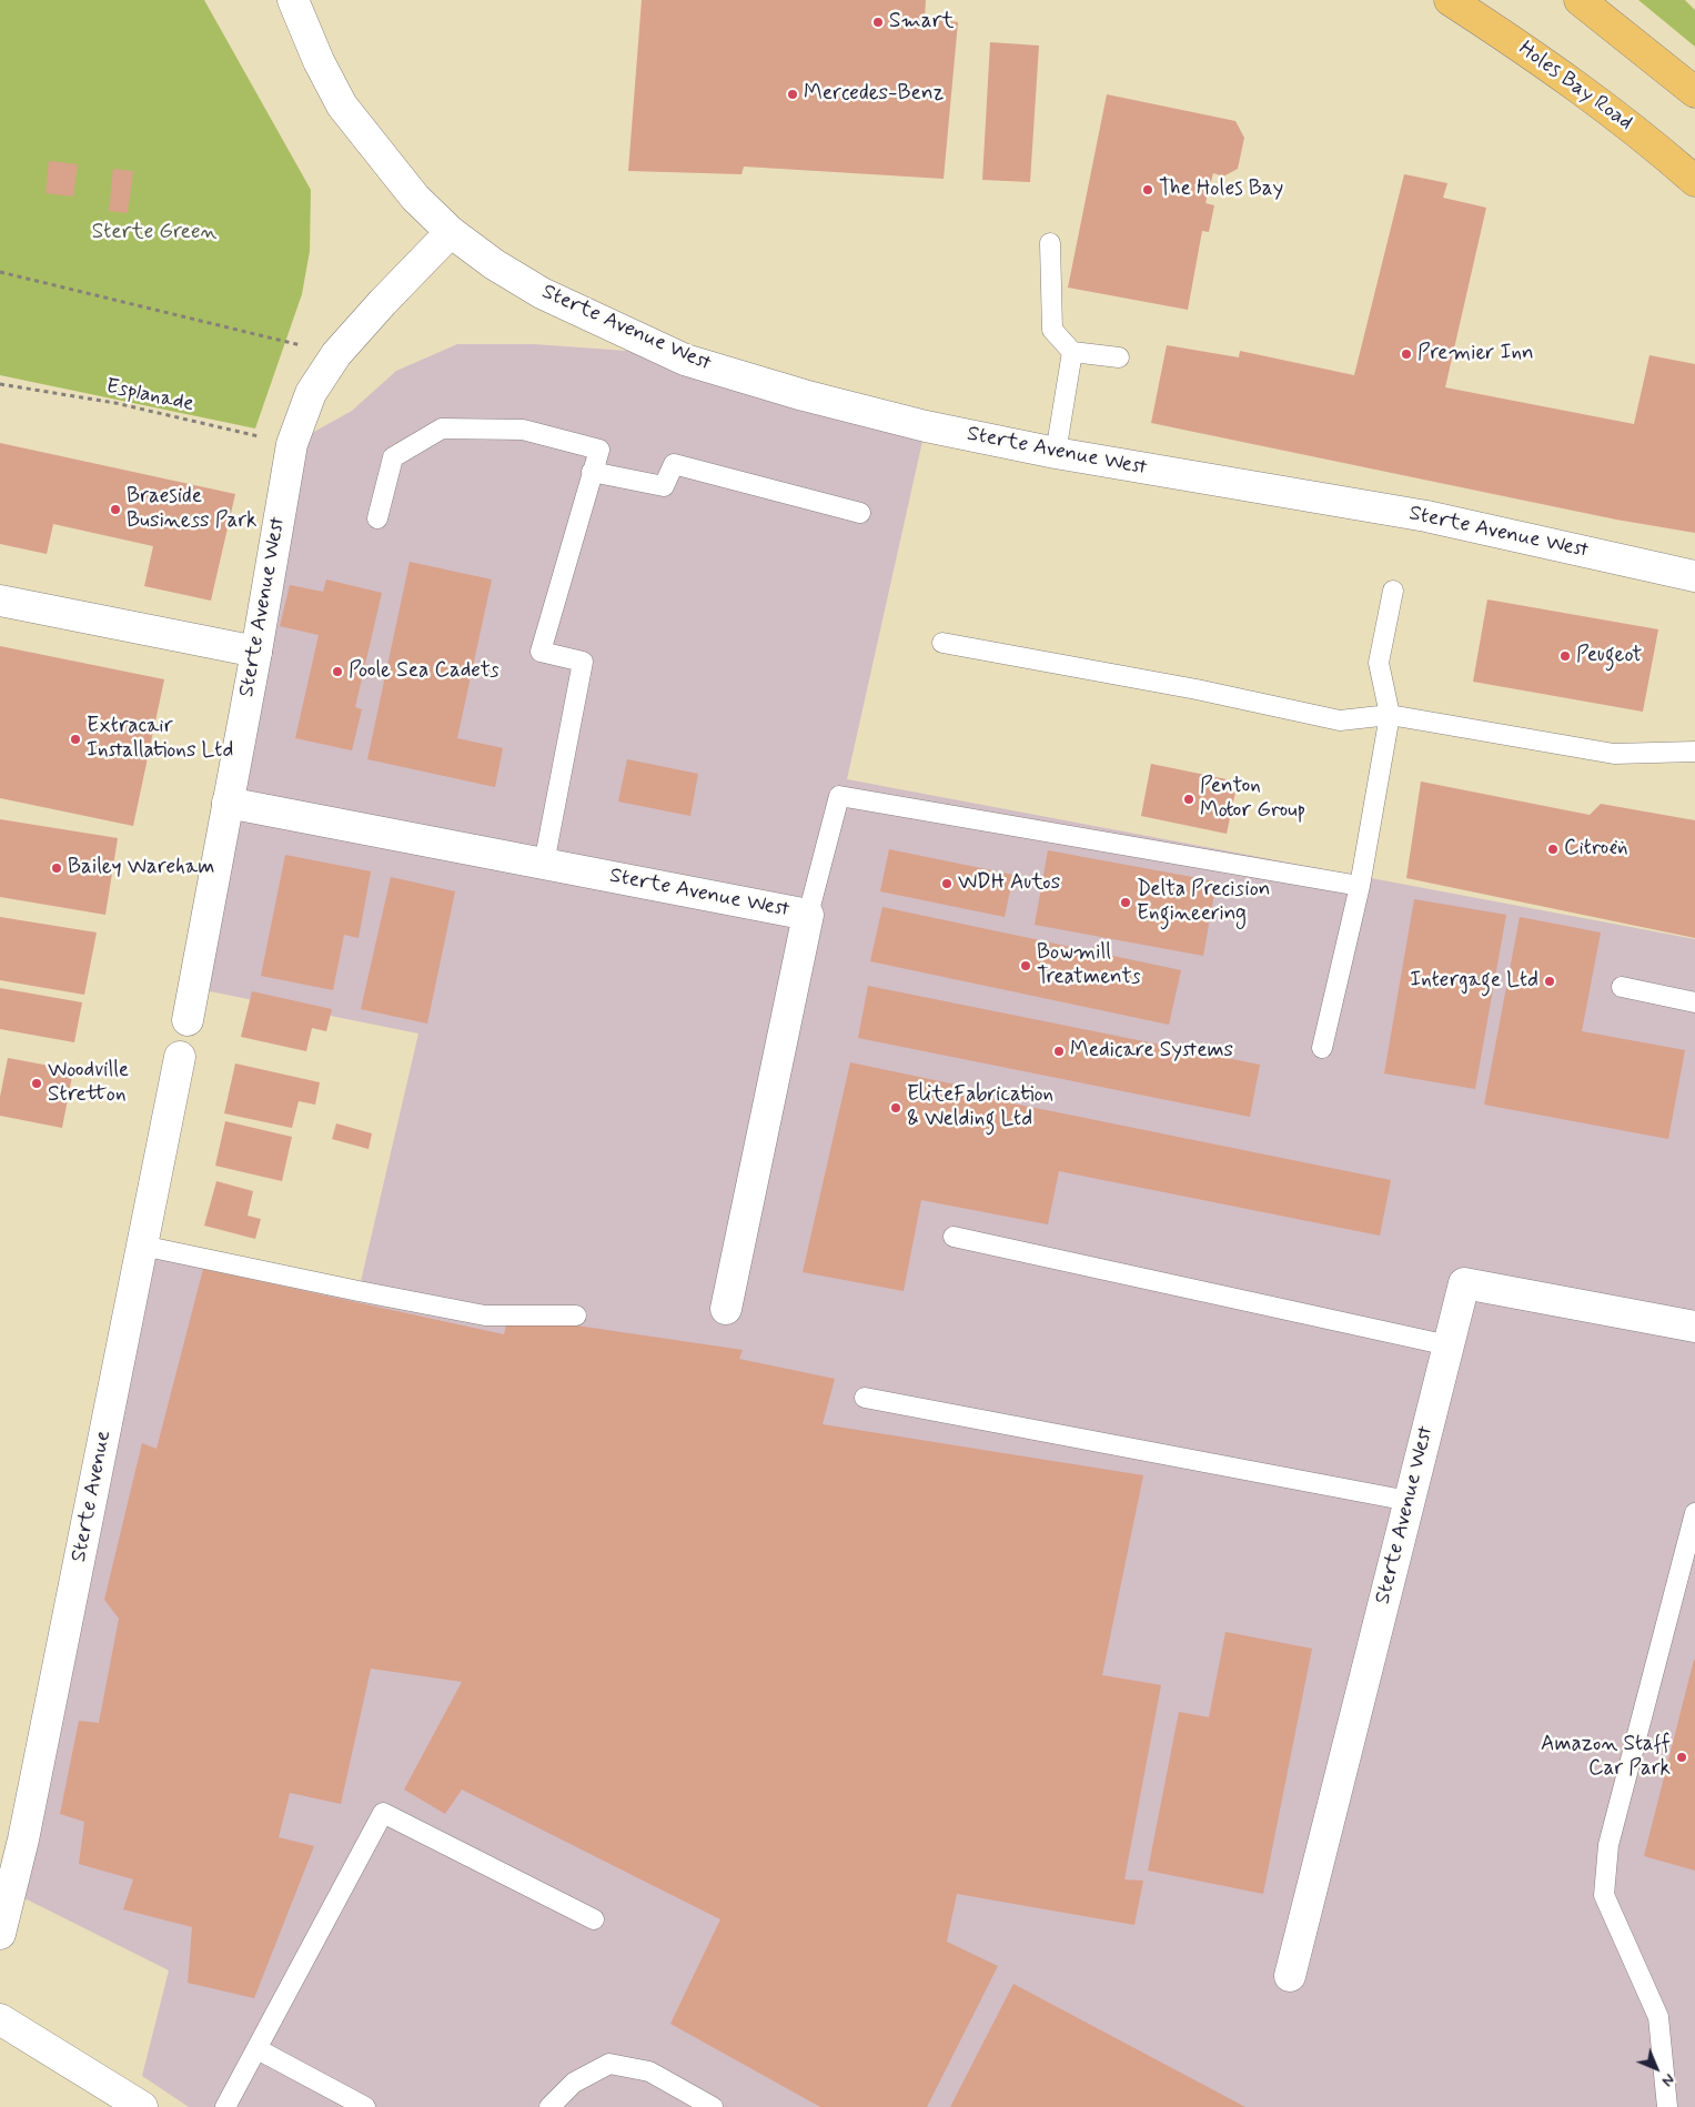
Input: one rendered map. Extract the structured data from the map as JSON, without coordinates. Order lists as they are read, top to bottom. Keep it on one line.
{"streets":{"highway":["Holes Bay Road"],"street":["Sterte Avenue West","Sterte Avenue"],"path":["Esplanade"]},"crossings":[["Sterte Avenue West","Esplanade"]],"parks":["Sterte Green"],"places":["Smart","Mercedes-Benz","The Holes Bay","Premier Inn","Braeside Business Park","Peugeot","Poole Sea Cadets","Extracair Installations Ltd","Penton Motor Group","Citroën","Bailey Wareham","WDH Autos","Delta Precision Engineering","Bowmill Treatments","Intergage Ltd","Medicare Systems","Woodville Stretton","EliteFabrication & Welding Ltd","Amazon Staff Car Park"],"north":"bottom right"}
